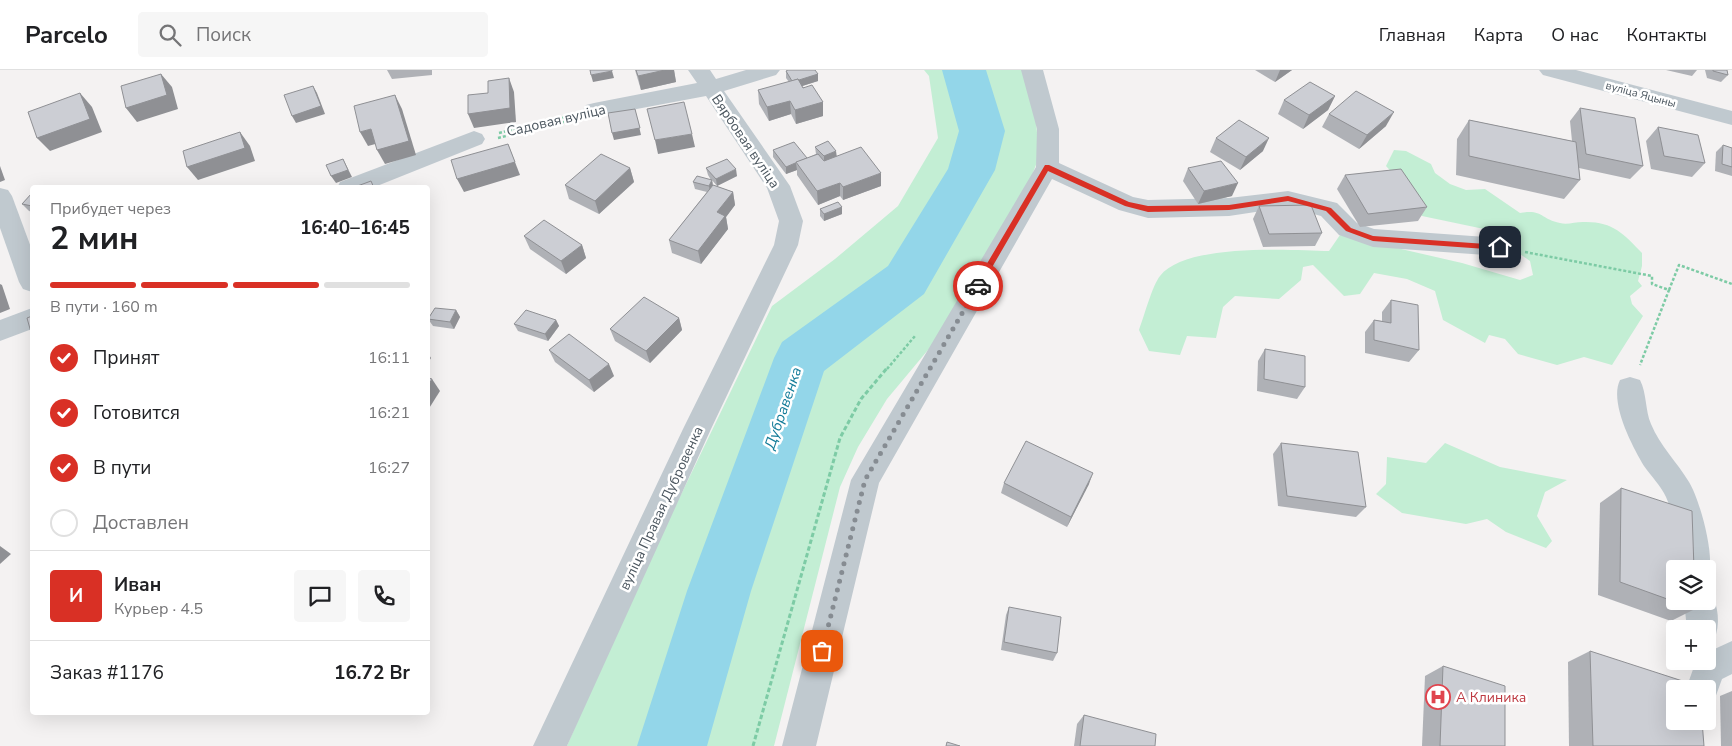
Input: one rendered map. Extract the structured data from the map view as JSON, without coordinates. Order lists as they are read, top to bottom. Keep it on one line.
{"streets":{"street":["вуліца Яцыны","Садовая вуліца","Вярбовая вуліца","вуліца Правая Дубровенка"]},"crossings":[["Садовая вуліца","Вярбовая вуліца"],["Вярбовая вуліца","вуліца Правая Дубровенка"]],"water":["Дубравенка"],"places":{"hospital":["А Клиника"]},"page":{"header":"Parcelo","search":"Поиск","nav":["Главная","Карта","О нас","Контакты"],"heading":["2 мин","Прибудет через","16:40–16:45"],"panel":["Иван","Курьер · 4.5","Заказ #1176","16.72 Br"],"bar":"В пути · 160 m","list":[["Принят","16:11"],["Готовится","16:21"],["В пути","16:27"],"Доставлен"],"map_buttons":["+","−"],"round":"И"}}
